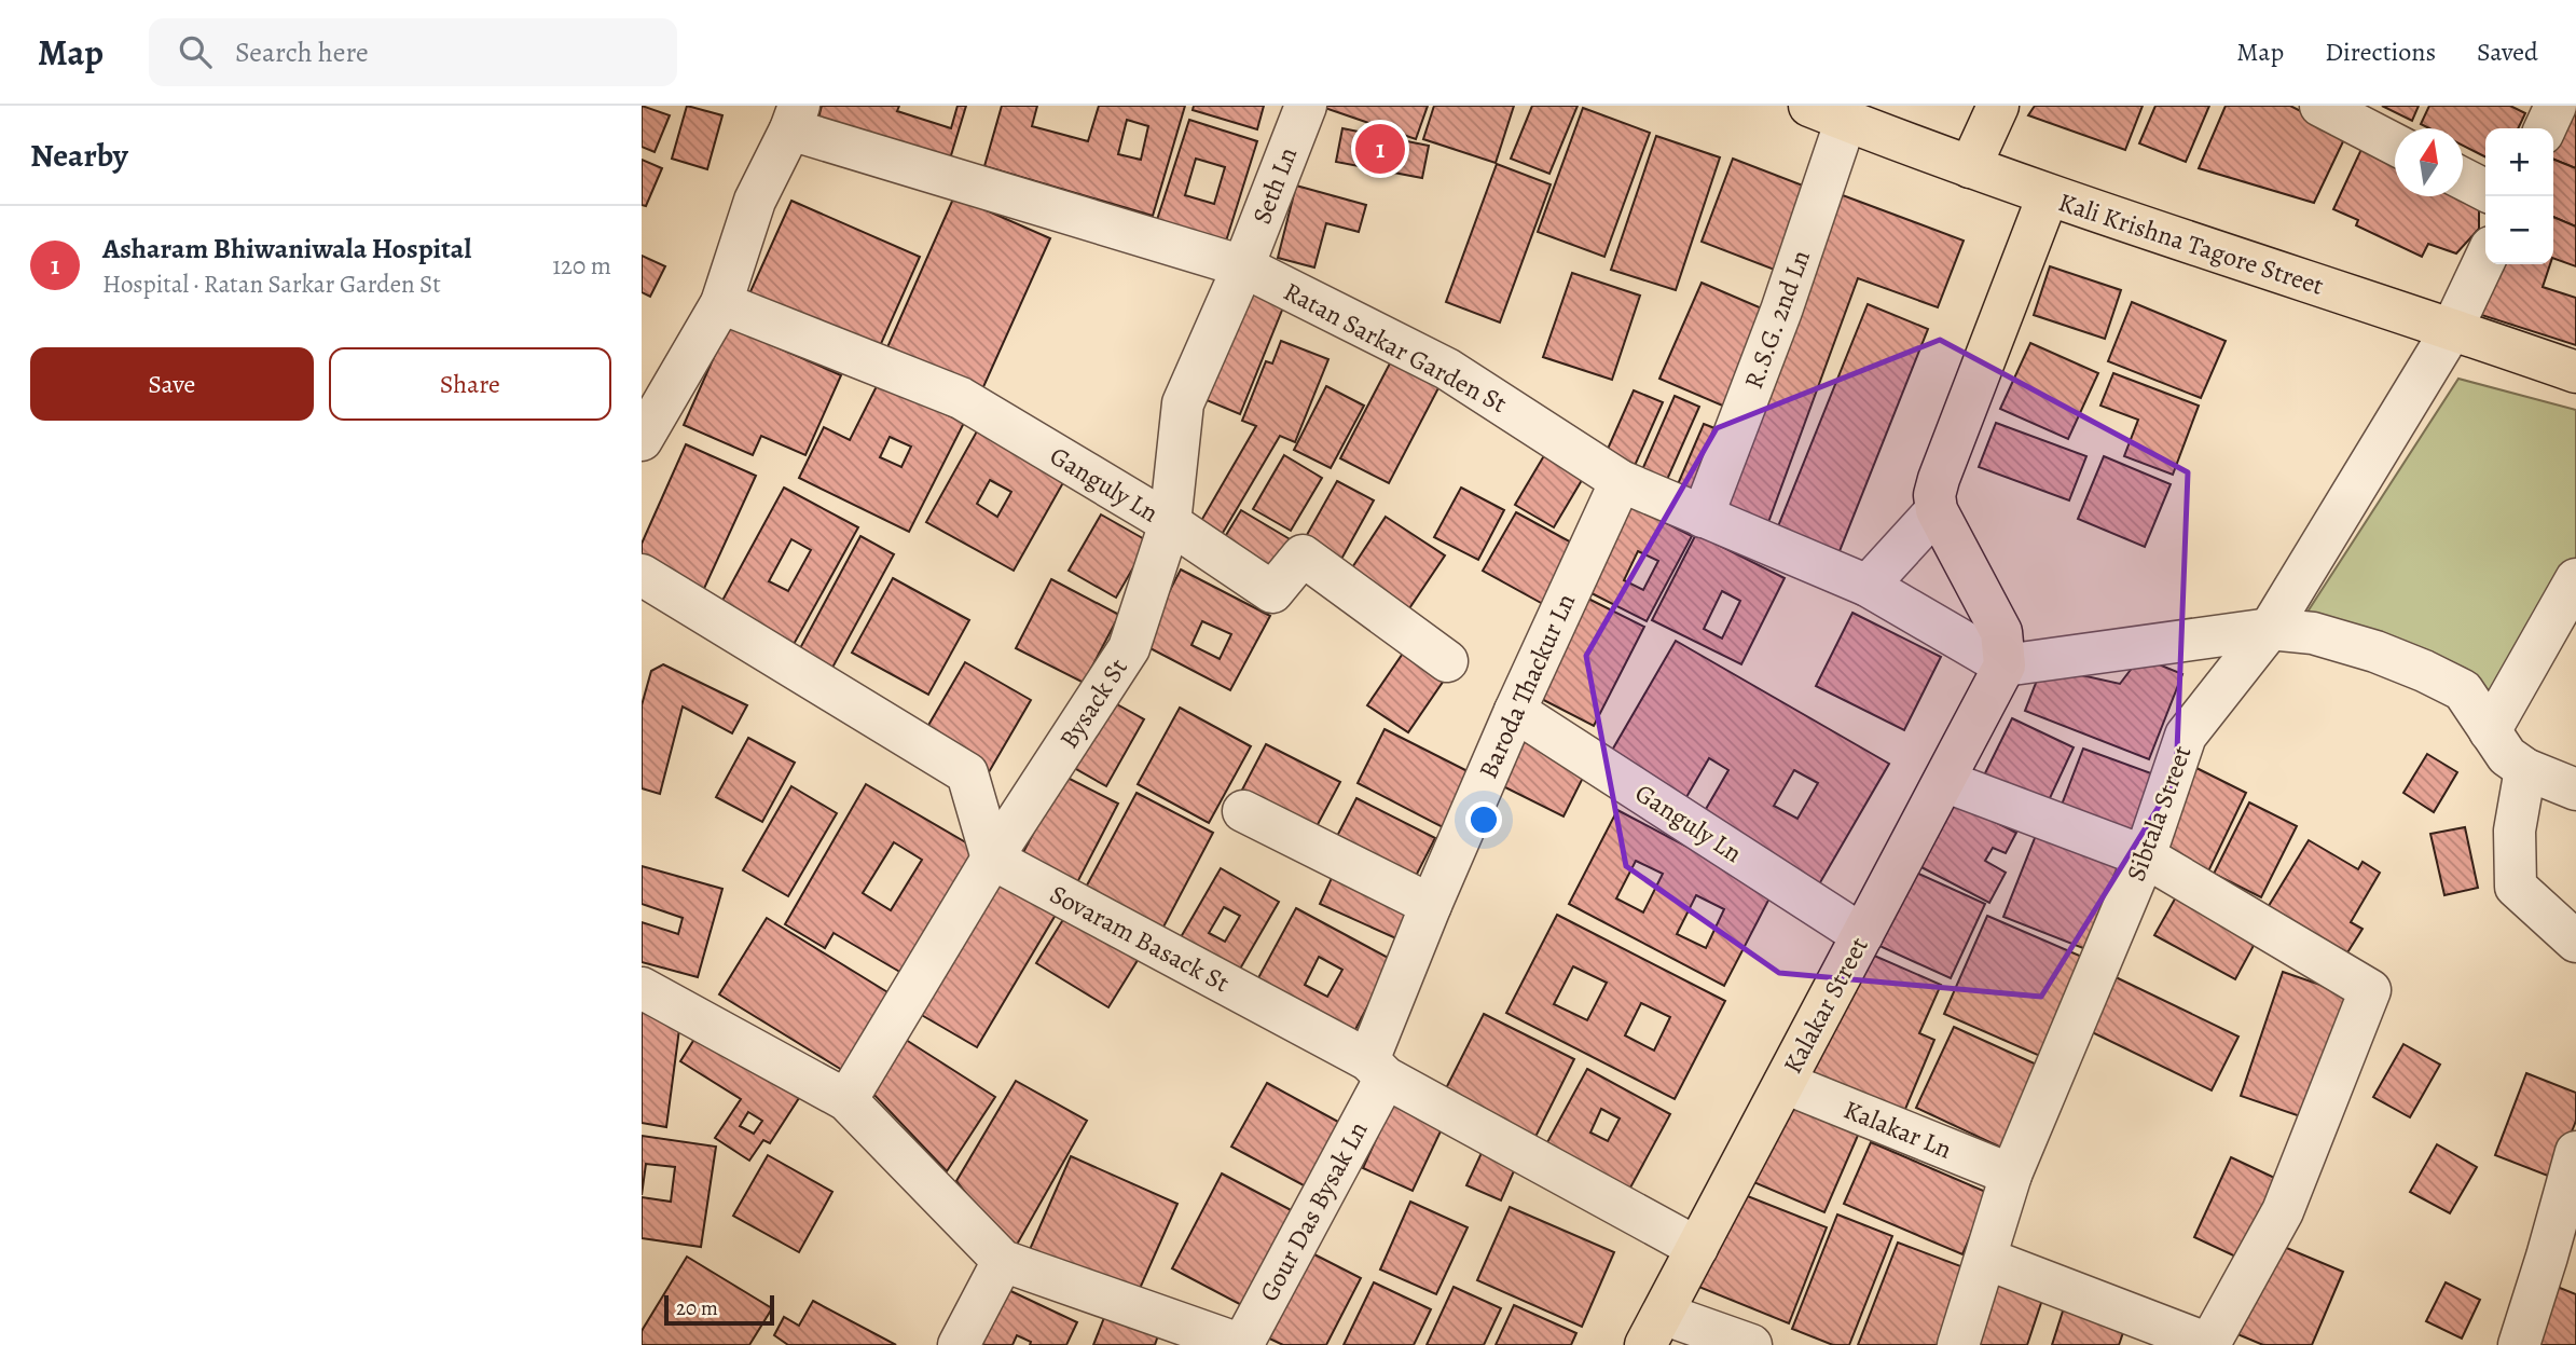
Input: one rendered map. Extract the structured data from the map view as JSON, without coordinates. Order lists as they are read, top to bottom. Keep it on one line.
{"streets":{"main road":["Kali Krishna Tagore Street","Kalakar Street"],"street":["Seth Ln","R.S.G. 2nd Ln","Ratan Sarkar Garden St","Ganguly Ln","Baroda Thackur Ln","Bysack St","Sibtala Street","Sovaram Basack St","Kalakar Ln","Gour Das Bysak Ln"]},"crossings":[["Seth Ln","Ratan Sarkar Garden St"],["Seth Ln","Bysack St"],["Kali Krishna Tagore Street","R.S.G. 2nd Ln"],["Kali Krishna Tagore Street","Sibtala Street"],["R.S.G. 2nd Ln","Ratan Sarkar Garden St"],["Ratan Sarkar Garden St","Baroda Thackur Ln"],["Ratan Sarkar Garden St","Bysack St"],["Ratan Sarkar Garden St","Kalakar Street"],["Ganguly Ln","Baroda Thackur Ln"],["Ganguly Ln","Bysack St"],["Ganguly Ln","Kalakar Street"],["Baroda Thackur Ln","Sovaram Basack St"],["Baroda Thackur Ln","Gour Das Bysak Ln"],["Bysack St","Sovaram Basack St"],["Sibtala Street","Kalakar Ln"],["Sovaram Basack St","Kalakar Street"],["Sovaram Basack St","Gour Das Bysak Ln"],["Kalakar Street","Kalakar Ln"]],"scale_bar":"20 m","north":"top","page":{"header":"Map","search":"Search here","nav":["Map","Directions","Saved"],"heading":"Nearby","pins":"1","map_buttons":["+","−"],"list":[{"mark":"1","name":"Asharam Bhiwaniwala Hospital","note":"Hospital · Ratan Sarkar Garden St","value":"120 m"}],"buttons":["Save","Share"],"scale":"20 m"}}
